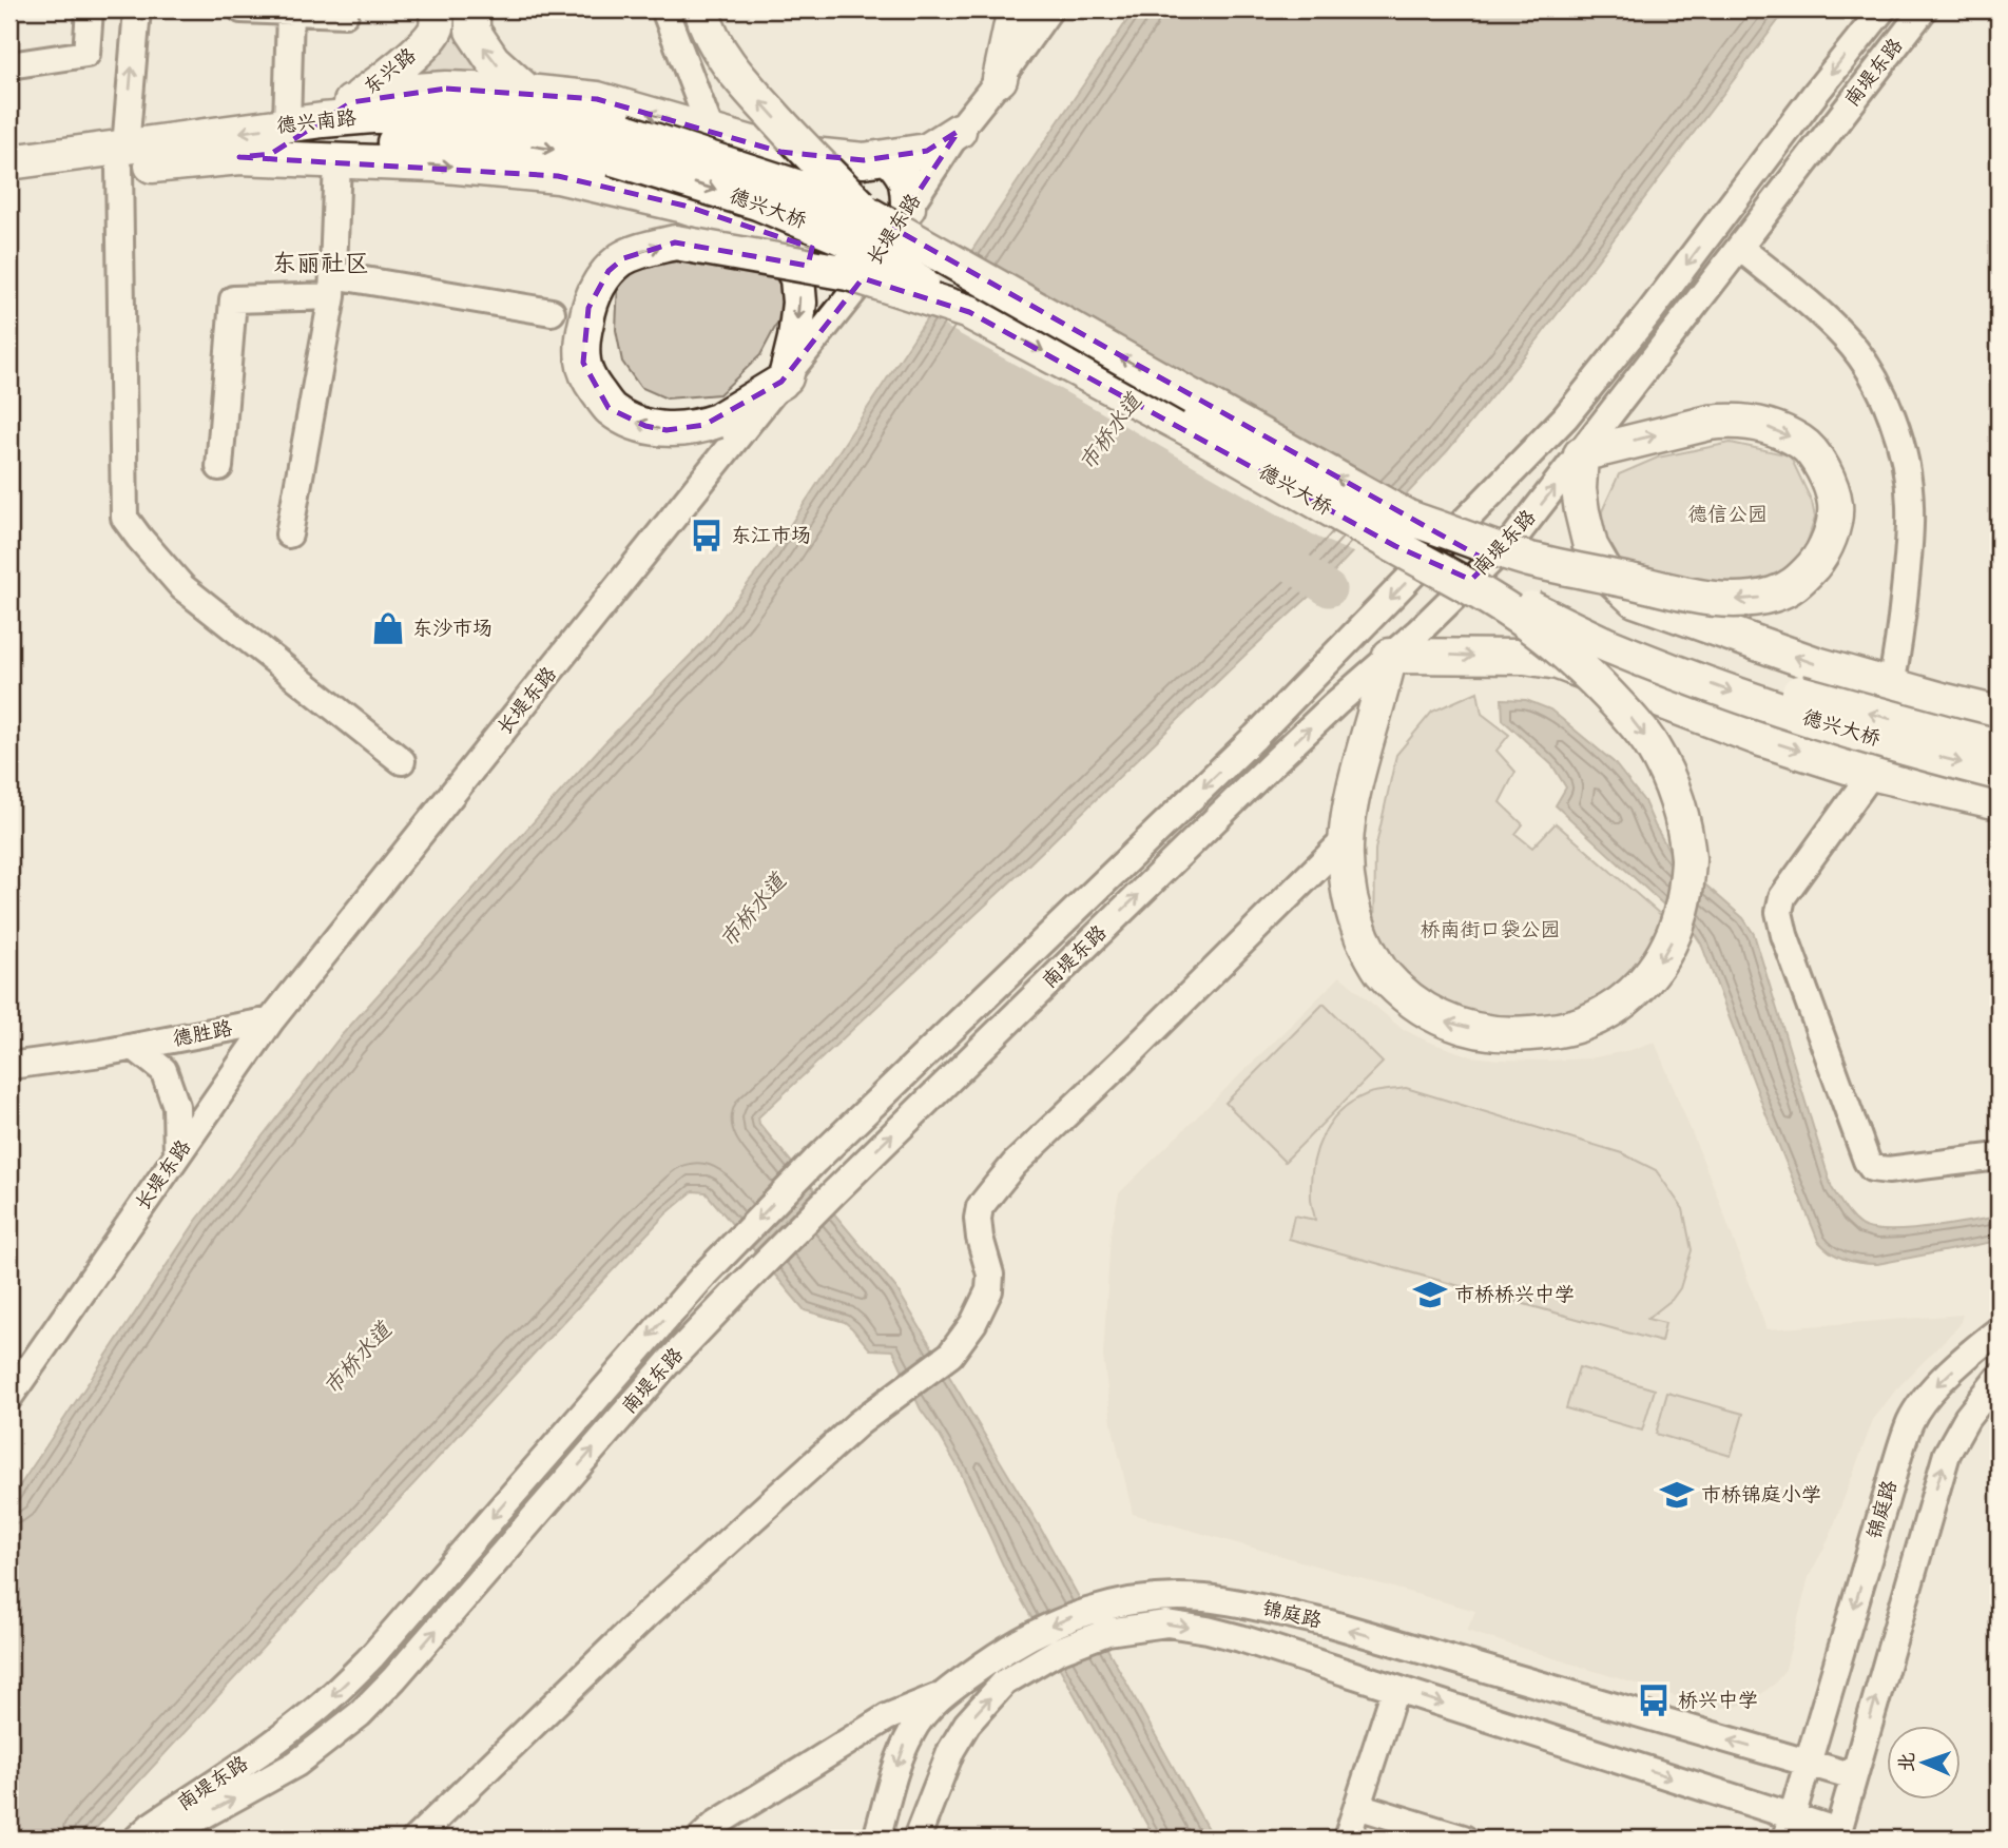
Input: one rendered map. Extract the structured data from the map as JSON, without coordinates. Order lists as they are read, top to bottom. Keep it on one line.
{"streets":{"main road":["东兴路","德兴南路","德兴大桥"],"street":["南堤东路","长堤东路","德胜路","锦庭路"]},"crossings":[["东兴路","德兴南路"],["德兴南路","德兴大桥"],["长堤东路","德胜路"]],"districts":["东丽社区"],"water":["市桥水道"],"parks":["德信公园","桥南街口袋公园"],"places":{"bus stop":["东江市场","桥兴中学"],"shop":["东沙市场"],"school or university":["市桥桥兴中学","市桥锦庭小学"]},"north":"left"}
